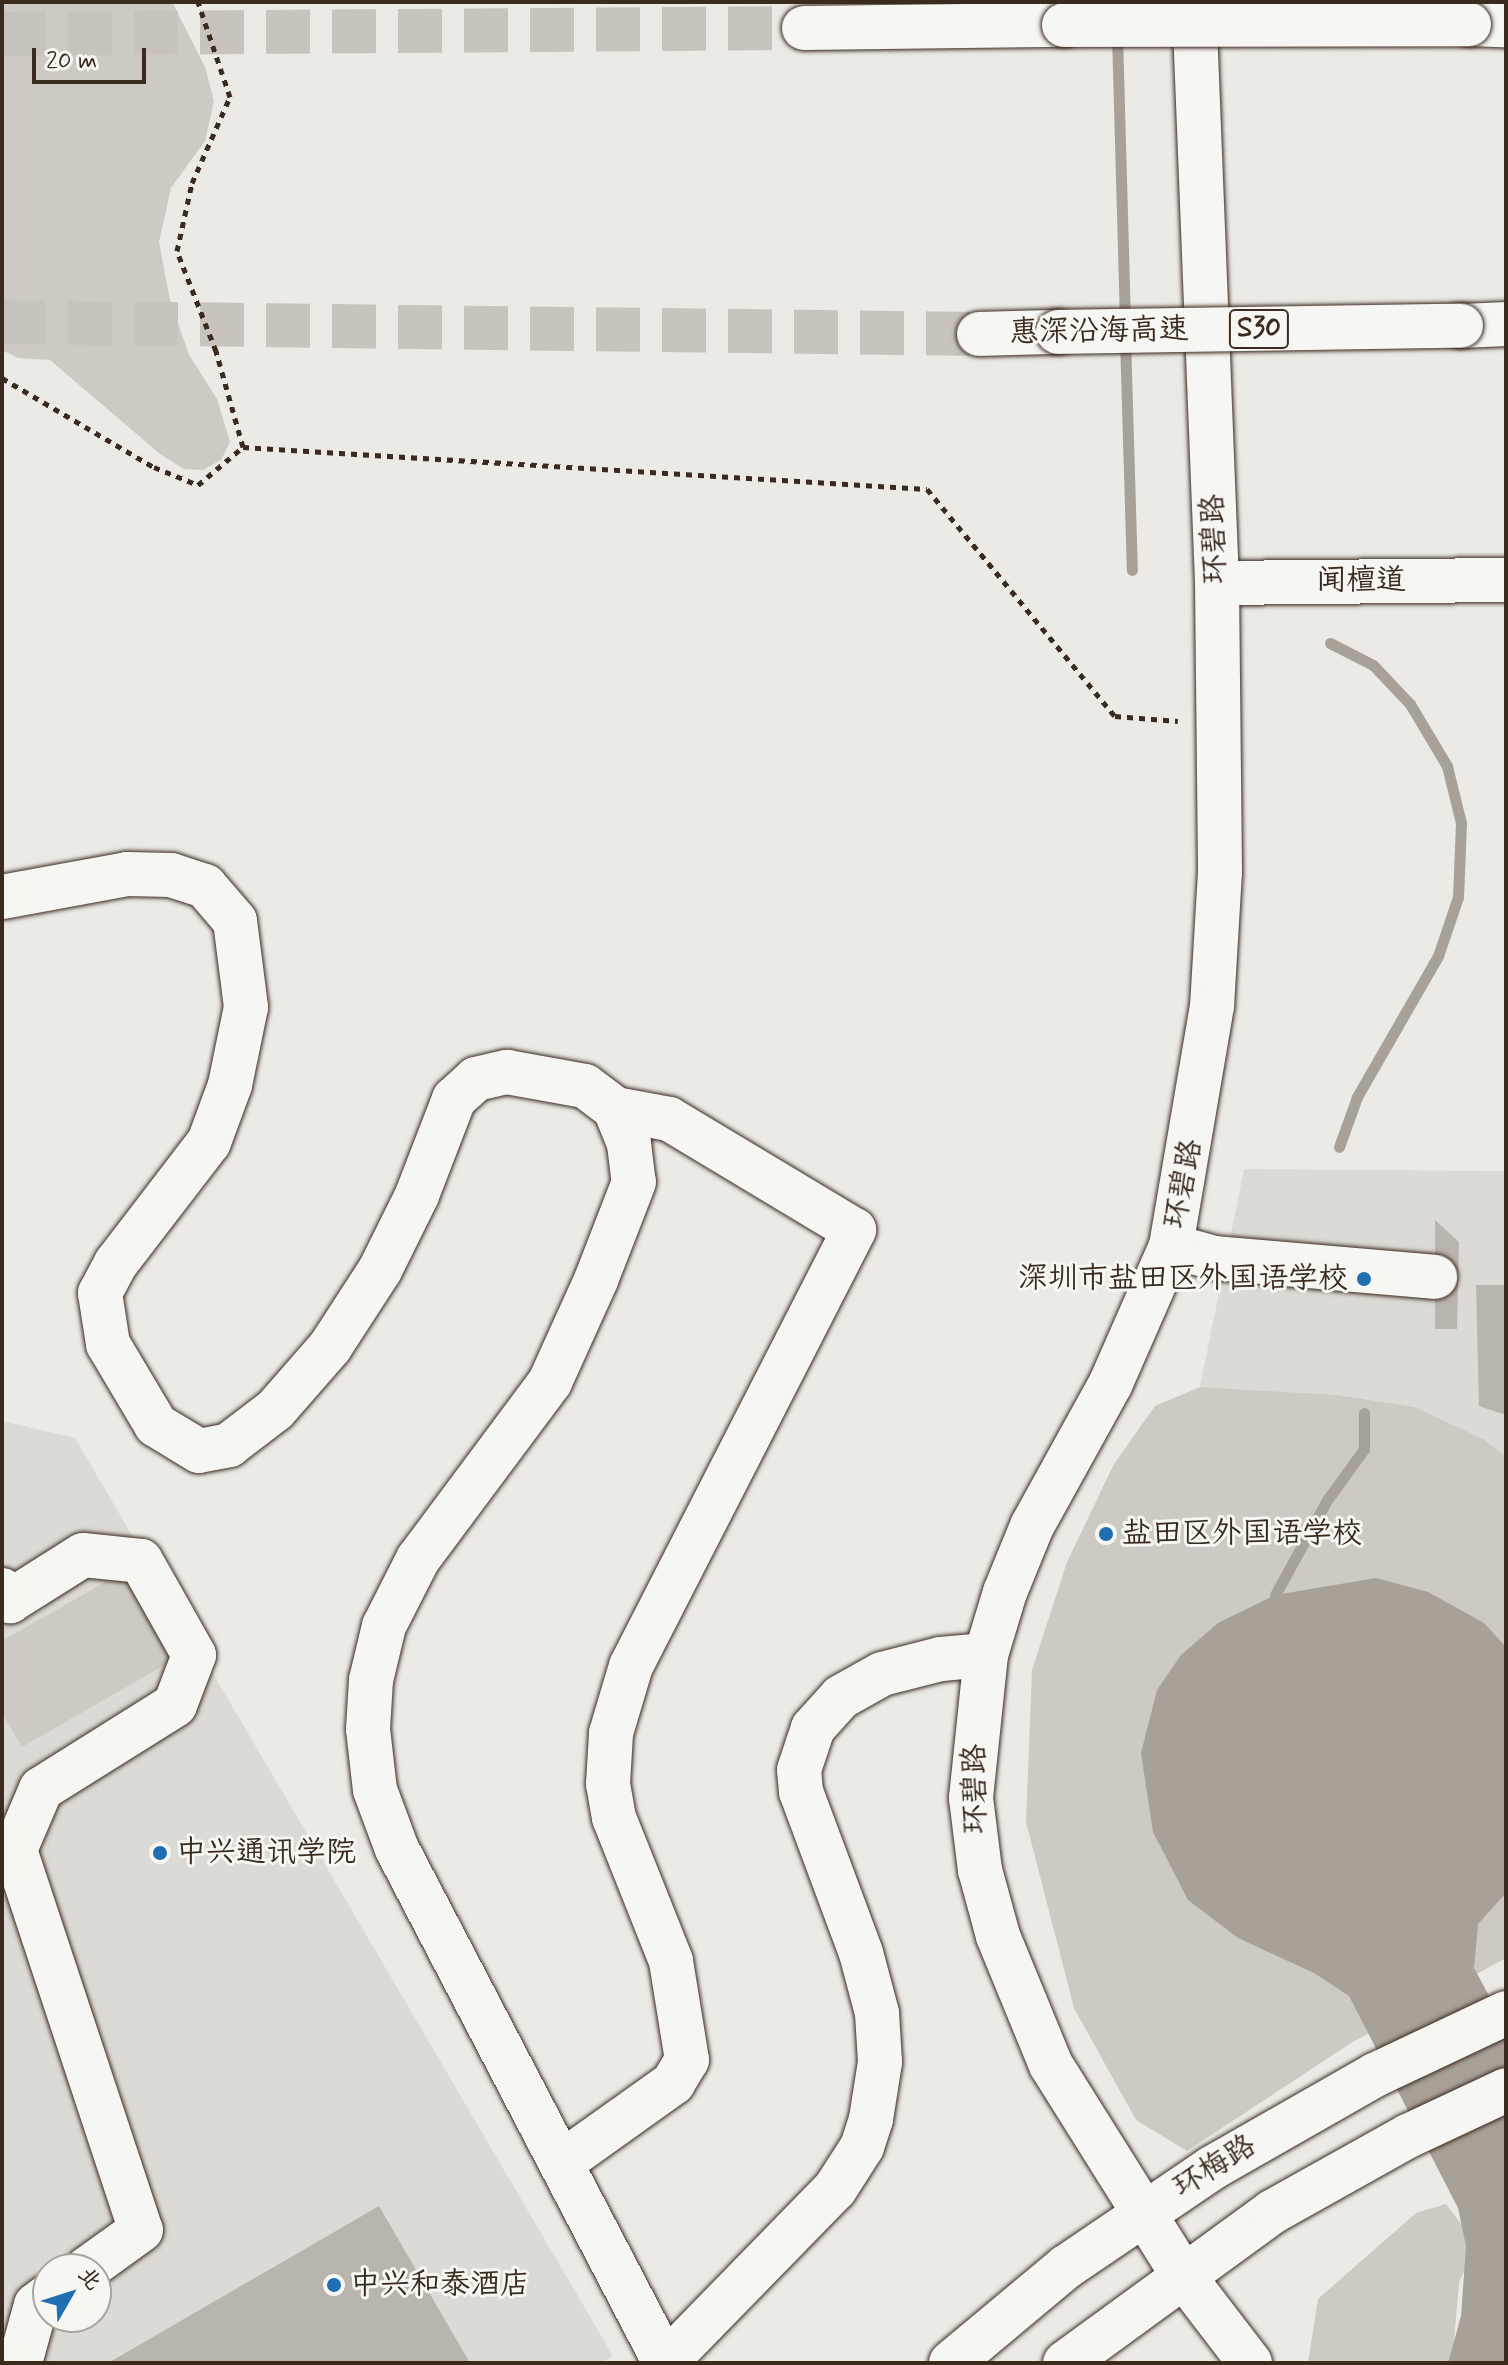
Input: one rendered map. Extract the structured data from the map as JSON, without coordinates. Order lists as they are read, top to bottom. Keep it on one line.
{"streets":{"main road":["S30","惠深沿海高速","环碧路","闻檀道","环梅路"]},"crossings":[["环碧路","闻檀道"],["环碧路","环梅路"]],"places":["深圳市盐田区外国语学校","盐田区外国语学校","中兴通讯学院","中兴和泰酒店"],"scale_bar":"20 m","north":"top right"}
